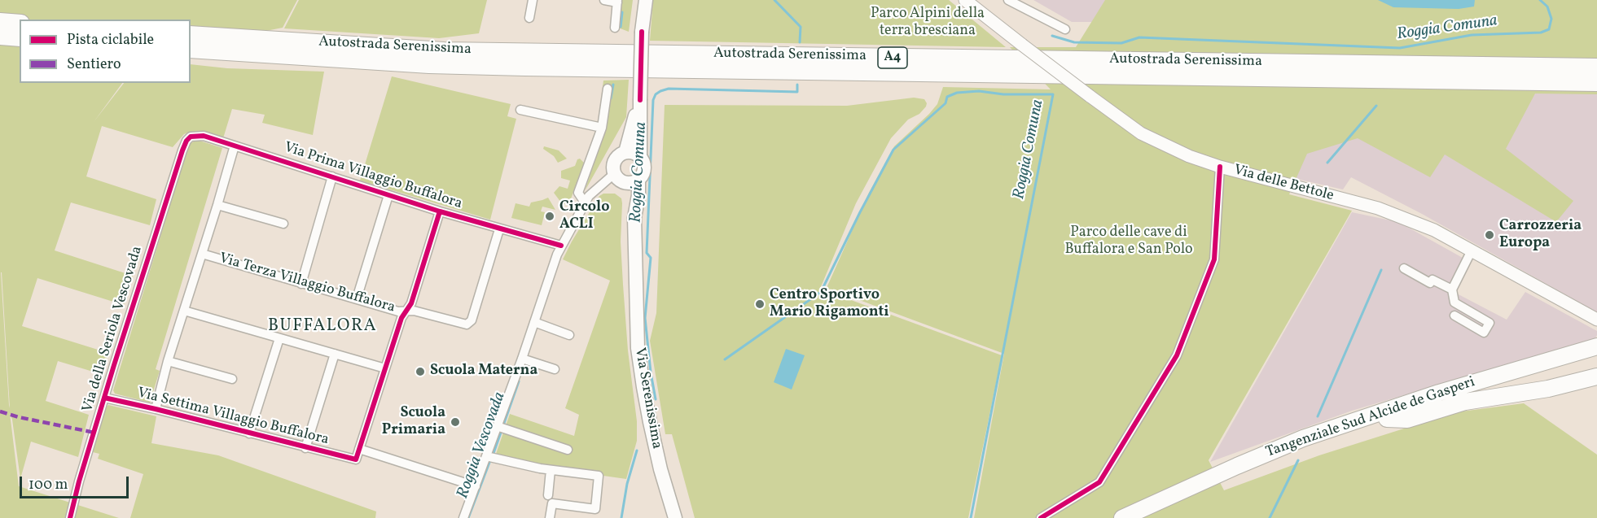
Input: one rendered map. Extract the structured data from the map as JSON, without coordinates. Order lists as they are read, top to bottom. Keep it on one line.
{"streets":{"highway":["Autostrada Serenissima","A4","Tangenziale Sud Alcide de Gasperi"],"main road":["Via delle Bettole","Via Serenissima"],"street":["Via Prima Villaggio Buffalora","Via Terza Villaggio Buffalora","Via della Seriola Vescovada","Via Settima Villaggio Buffalora"]},"crossings":[["Via Prima Villaggio Buffalora","Via Terza Villaggio Buffalora"],["Via Prima Villaggio Buffalora","Via della Seriola Vescovada"],["Via della Seriola Vescovada","Via Settima Villaggio Buffalora"]],"districts":["BUFFALORA"],"water":["Roggia Comuna","Roggia Vescovada"],"parks":["Parco Alpini della terra bresciana","Parco delle cave di Buffalora e San Polo"],"places":["Circolo ACLI","Carrozzeria Europa","Centro Sportivo Mario Rigamonti","Scuola Materna","Scuola Primaria"],"legend":["Pista ciclabile","Sentiero"],"scale_bar":"100 m"}
